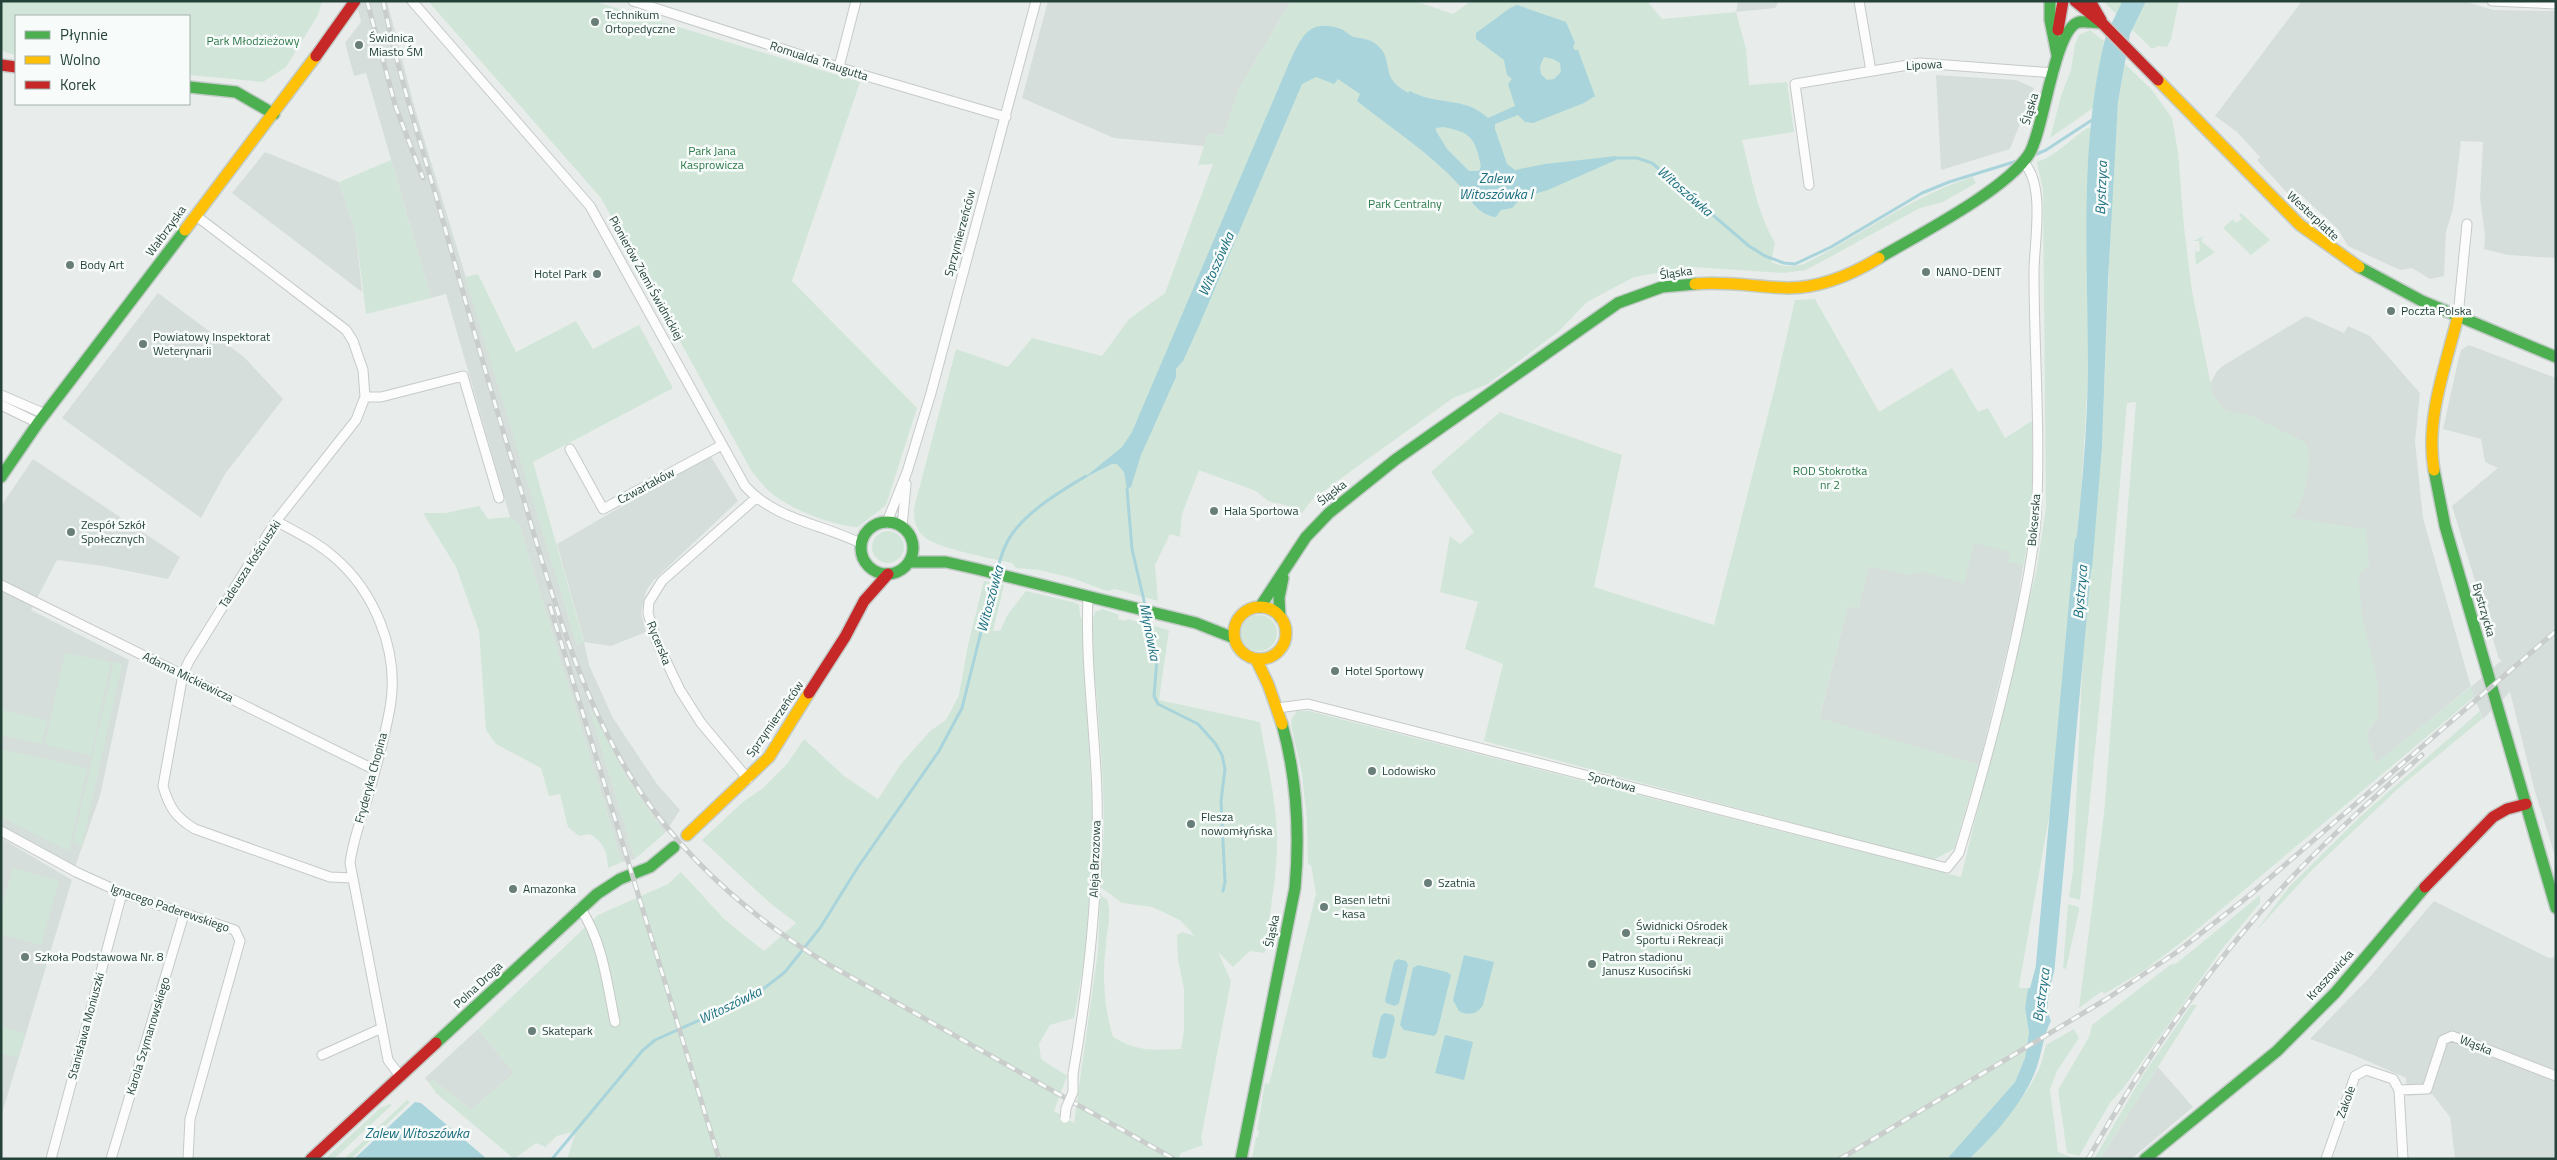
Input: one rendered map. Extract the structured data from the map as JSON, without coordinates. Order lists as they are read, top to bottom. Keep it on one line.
{"streets":{"street":["Romualda Traugutta","Lipowa","Śląska","Westerplatte","Wałbrzyska","Sprzymierzeńców","Pionierów Ziemi Świdnickiej","Czwartaków","Bokserska","Tadeusza Kościuszki","Bystrzycka","Rycerska","Adama Mickiewicza","Fryderyka Chopina","Sportowa","Aleja Brzozowa","Ignacego Paderewskiego","Kraszowicka","Polna Droga","Stanisława Moniuszki","Karola Szymanowskiego","Wąska","Zakole"]},"crossings":[["Romualda Traugutta","Sprzymierzeńców"],["Lipowa","Śląska"],["Śląska","Bokserska"],["Śląska","Sportowa"],["Westerplatte","Bystrzycka"],["Wałbrzyska","Tadeusza Kościuszki"],["Sprzymierzeńców","Pionierów Ziemi Świdnickiej"],["Sprzymierzeńców","Rycerska"],["Pionierów Ziemi Świdnickiej","Czwartaków"],["Pionierów Ziemi Świdnickiej","Rycerska"],["Bokserska","Sportowa"],["Tadeusza Kościuszki","Adama Mickiewicza"],["Tadeusza Kościuszki","Fryderyka Chopina"],["Bystrzycka","Kraszowicka"],["Adama Mickiewicza","Fryderyka Chopina"],["Fryderyka Chopina","Polna Droga"],["Ignacego Paderewskiego","Stanisława Moniuszki"],["Ignacego Paderewskiego","Karola Szymanowskiego"],["Wąska","Zakole"]],"water":["Zalew Witoszówka I","Bystrzyca","Witoszówka","Młynówka","Zalew Witoszówka"],"parks":["Park Młodzieżowy","Park Jana Kasprowicza","Park Centralny","ROD Stokrotka nr 2"],"places":["Technikum Ortopedyczne","Świdnica Miasto ŚM","Body Art","NANO-DENT","Hotel Park","Poczta Polska","Powiatowy Inspektorat Weterynarii","Hala Sportowa","Zespół Szkół Społecznych","Hotel Sportowy","Lodowisko","Flesza nowomłyńska","Szatnia","Amazonka","Basen letni - kasa","Świdnicki Ośrodek Sportu i Rekreacji","Szkoła Podstawowa Nr. 8","Patron stadionu Janusz Kusociński","Skatepark"],"legend":["Płynnie","Wolno","Korek"]}
